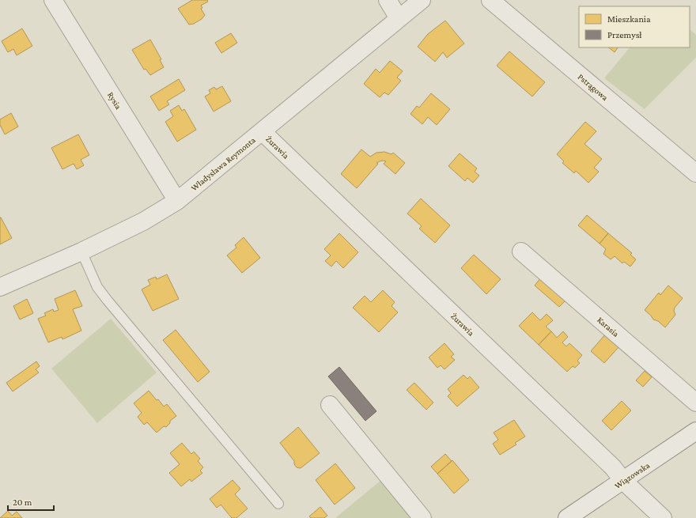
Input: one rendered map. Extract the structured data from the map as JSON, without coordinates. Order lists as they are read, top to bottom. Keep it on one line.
{"streets":{"street":["Pstrągowa","Rysia","Żurawia","Władysława Reymonta","Karasia","Wiązowska"]},"crossings":[["Rysia","Władysława Reymonta"],["Żurawia","Władysława Reymonta"],["Żurawia","Wiązowska"]],"legend":["Mieszkania","Przemysł"],"scale_bar":"20 m"}
